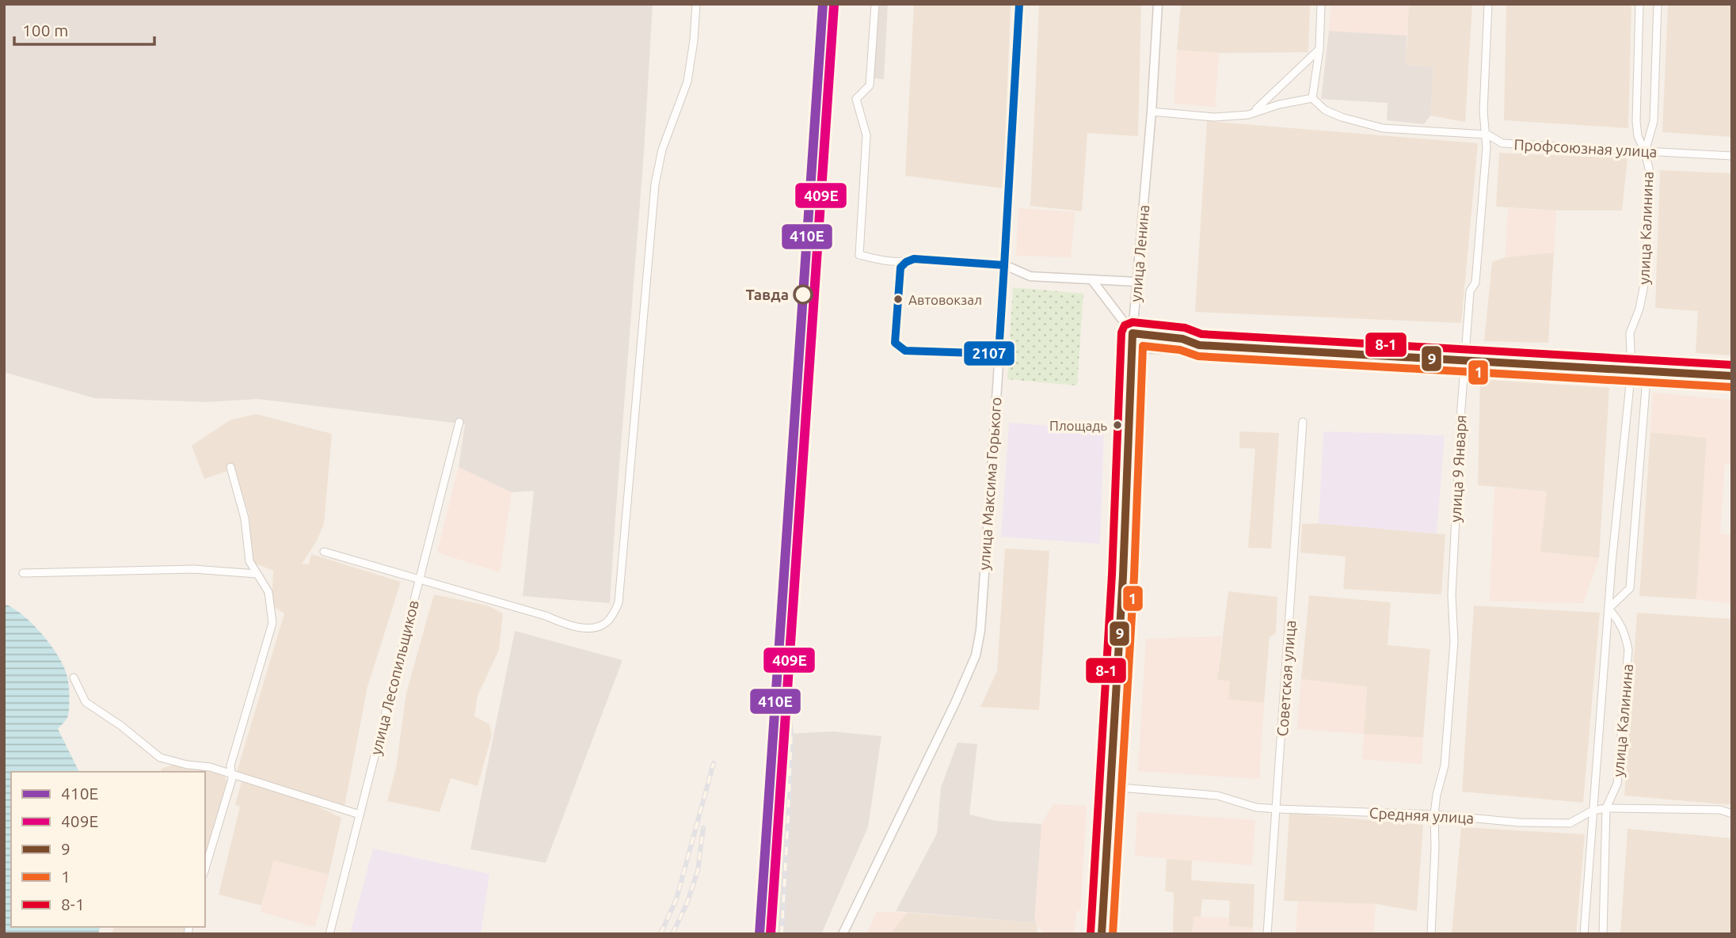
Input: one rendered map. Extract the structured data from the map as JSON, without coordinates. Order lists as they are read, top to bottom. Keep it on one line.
{"streets":{"street":["Профсоюзная улица","улица Калинина","улица Ленина","улица 9 Января","улица Максима Горького","улица Лесопильщиков","Советская улица","Средняя улица"]},"crossings":[["Профсоюзная улица","улица Калинина"],["Профсоюзная улица","улица 9 Января"],["улица Калинина","Средняя улица"],["улица Ленина","Средняя улица"],["улица 9 Января","Средняя улица"],["Советская улица","Средняя улица"]],"places":["Тавда","Автовокзал","Площадь"],"lines":["transit line 410E","transit line 2107","transit line 409E","transit line 8-1","transit line 9","transit line 1"],"legend":["410E","409E","9","1","8-1"],"scale_bar":"100 m"}
